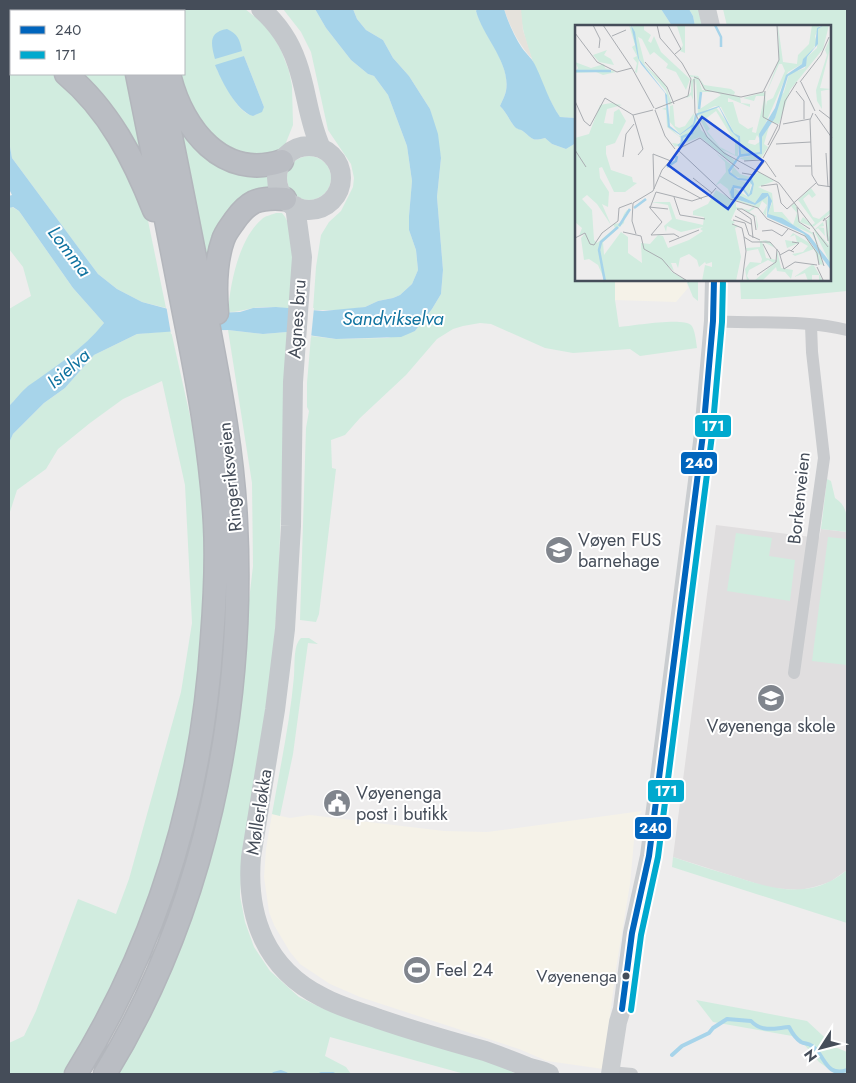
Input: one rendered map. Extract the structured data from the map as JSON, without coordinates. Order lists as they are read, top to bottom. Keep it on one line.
{"streets":{"highway":["Ringeriksveien"],"main road":["Agnes bru","Møllerløkka"],"street":["Borkenveien"]},"crossings":[["Agnes bru","Møllerløkka"]],"water":["Lomma","Sandvikselva","Isielva"],"places":{"school or university":["Vøyen FUS barnehage","Vøyenenga skole"],"public building":["Vøyenenga post i butikk"],"sports":["Feel 24"],"other":["Vøyenenga"]},"lines":["transit line 240","transit line 171"],"legend":["240","171"],"north":"bottom left"}
